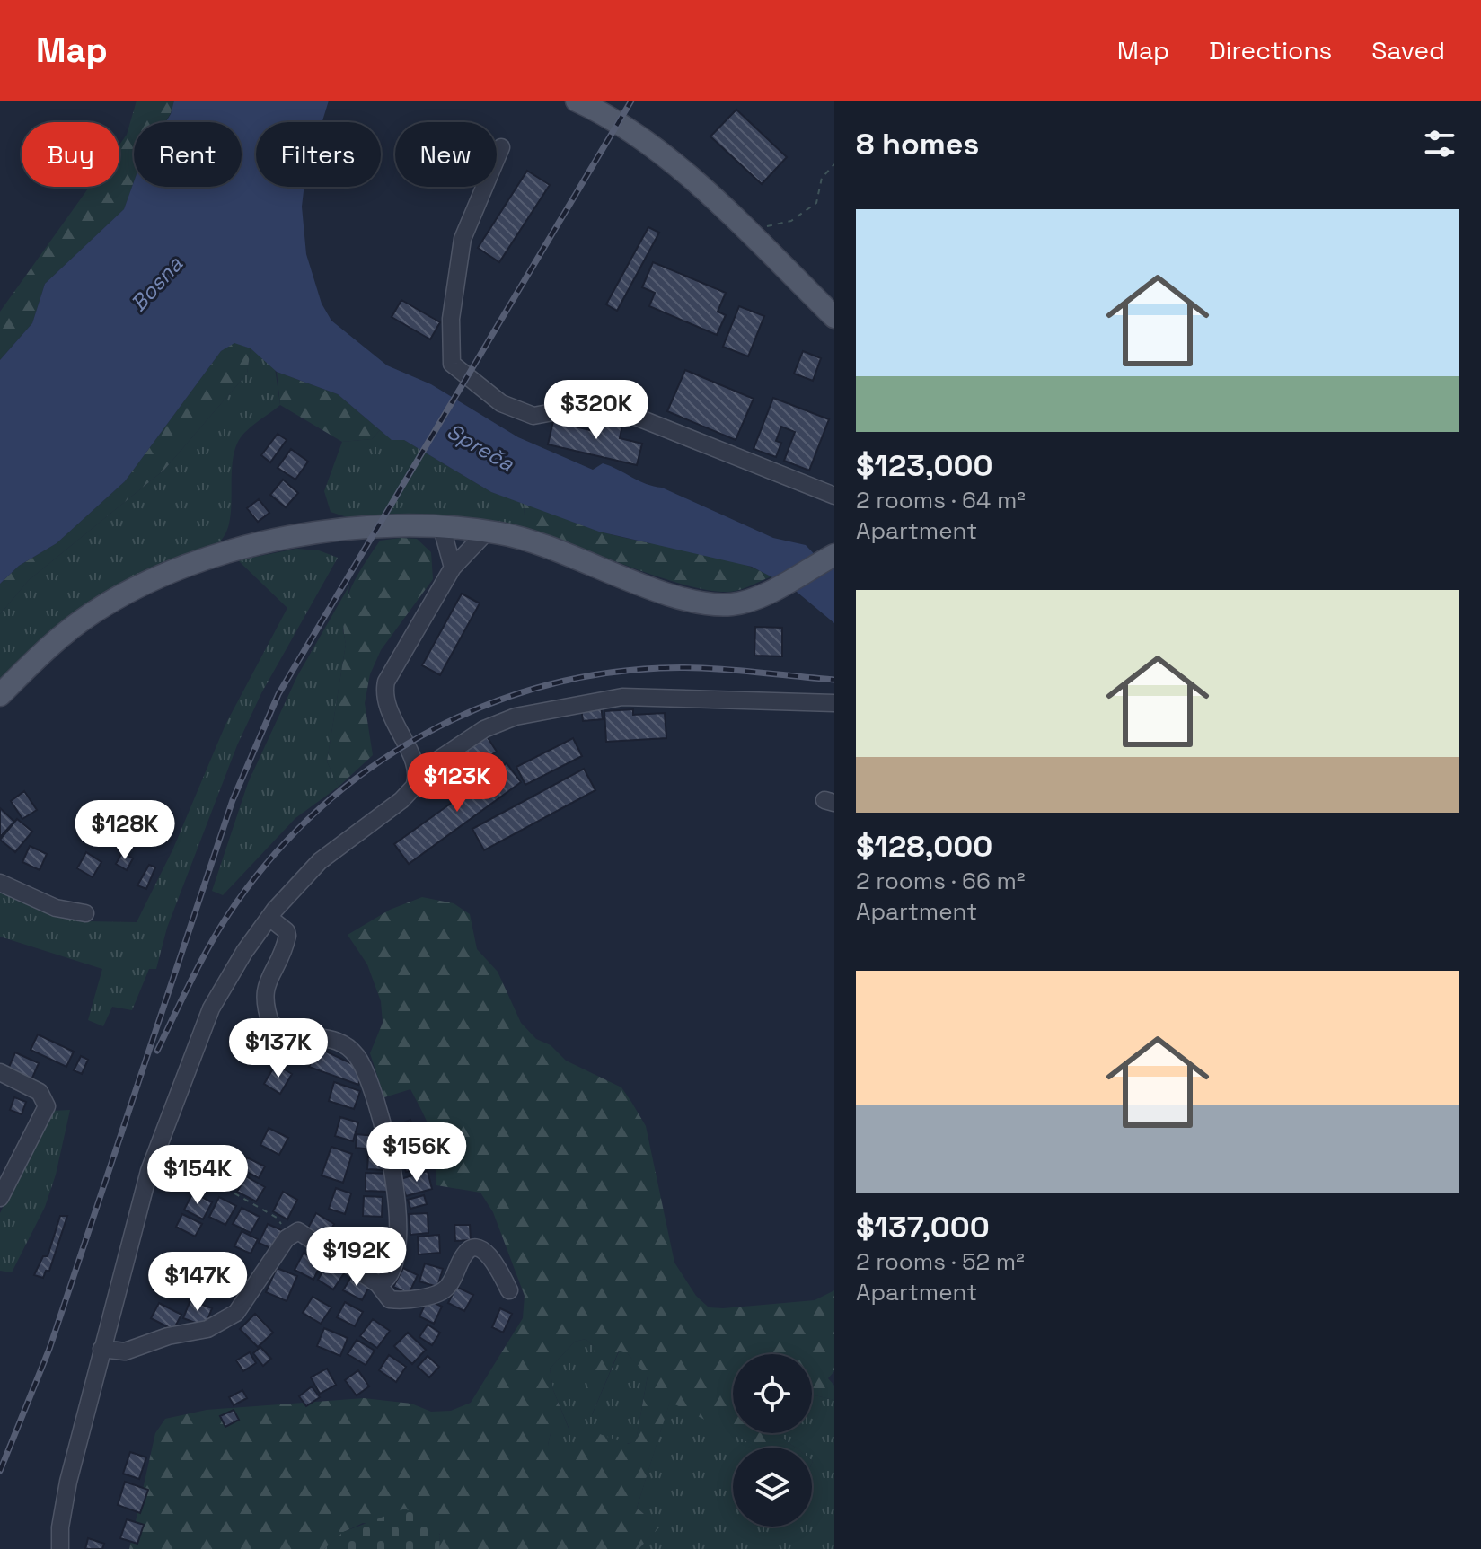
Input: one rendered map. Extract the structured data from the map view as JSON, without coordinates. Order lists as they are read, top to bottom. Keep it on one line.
{"water":["Bosna","Spreča"],"page":{"header":"Map","nav":["Map","Directions","Saved"],"heading":"8 homes","chip":["Buy","Rent","Filters","New"],"list":[{"name":"$123,000","note":"2 rooms · 64 m² · Apartment"},{"name":"$128,000","note":"2 rooms · 66 m² · Apartment"},{"name":"$137,000","note":"2 rooms · 52 m² · Apartment"}],"price":["$320K","$123K","$128K","$137K","$156K","$154K","$192K","$147K"]}}
